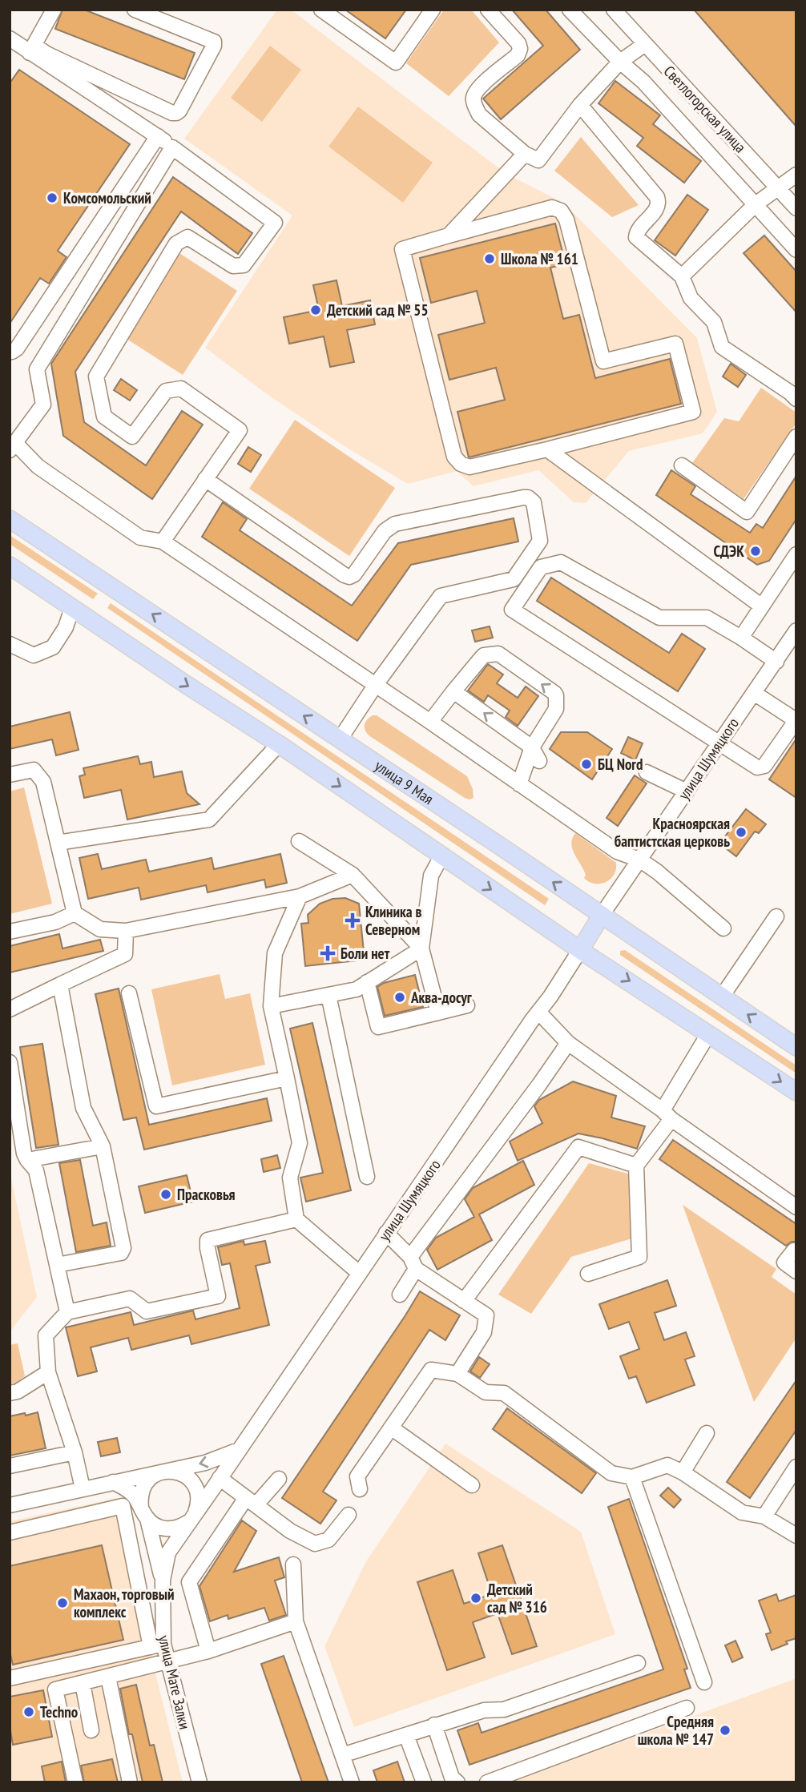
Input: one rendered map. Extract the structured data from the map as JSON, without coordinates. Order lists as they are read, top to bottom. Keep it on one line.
{"streets":{"main road":["улица 9 Мая"],"street":["Светлогорская улица","улица Шумяцкого","улица Мате Залки"]},"crossings":[["улица Шумяцкого","улица 9 Мая"],["улица Шумяцкого","улица Мате Залки"]],"places":{"other":["Комсомольский","Школа № 161","Детский сад № 55","СДЭК","БЦ Nord","Красноярская баптистская церковь","Аква-досуг","Прасковья","Детский сад № 316","Махаон, торговый комплекс","Techno","Средняя школа № 147"],"health":["Клиника в Северном","Боли нет"]}}
